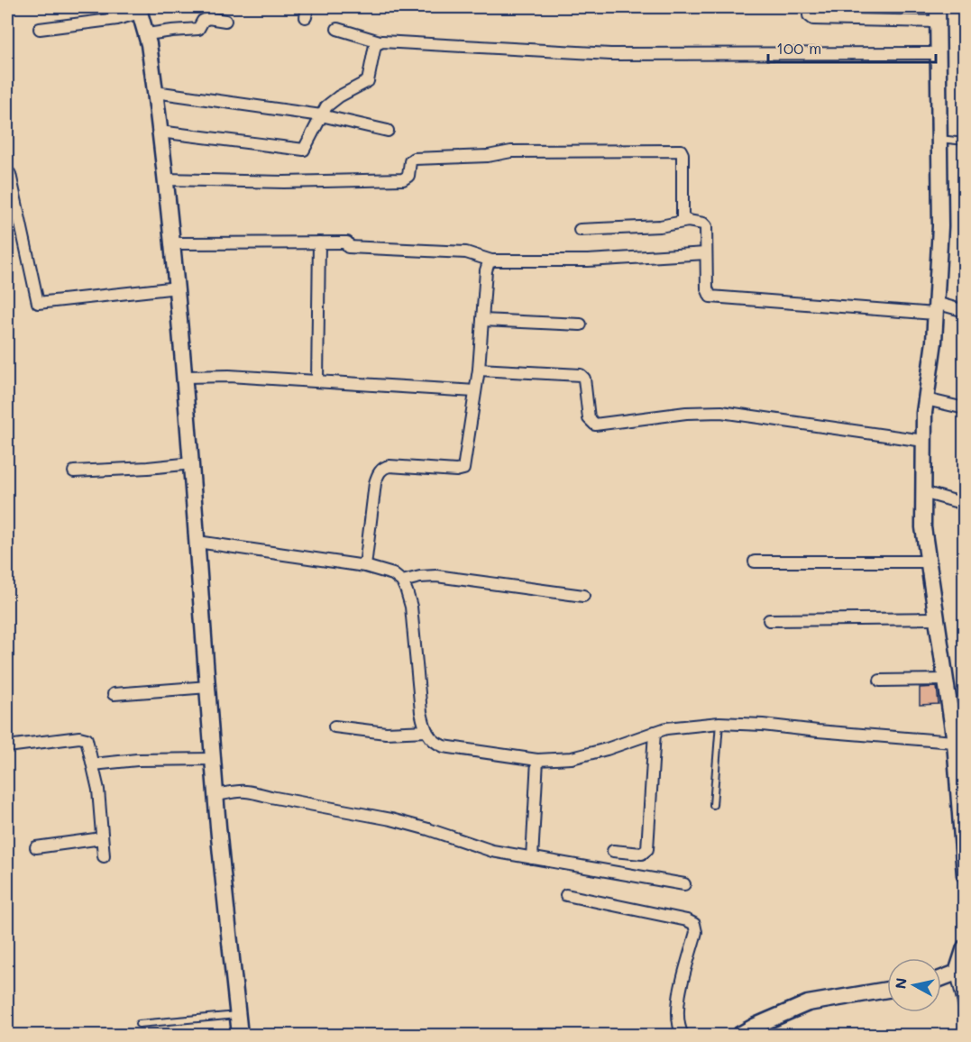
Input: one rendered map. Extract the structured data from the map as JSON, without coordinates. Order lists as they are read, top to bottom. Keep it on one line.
{"scale_bar":"100 m","north":"left"}
